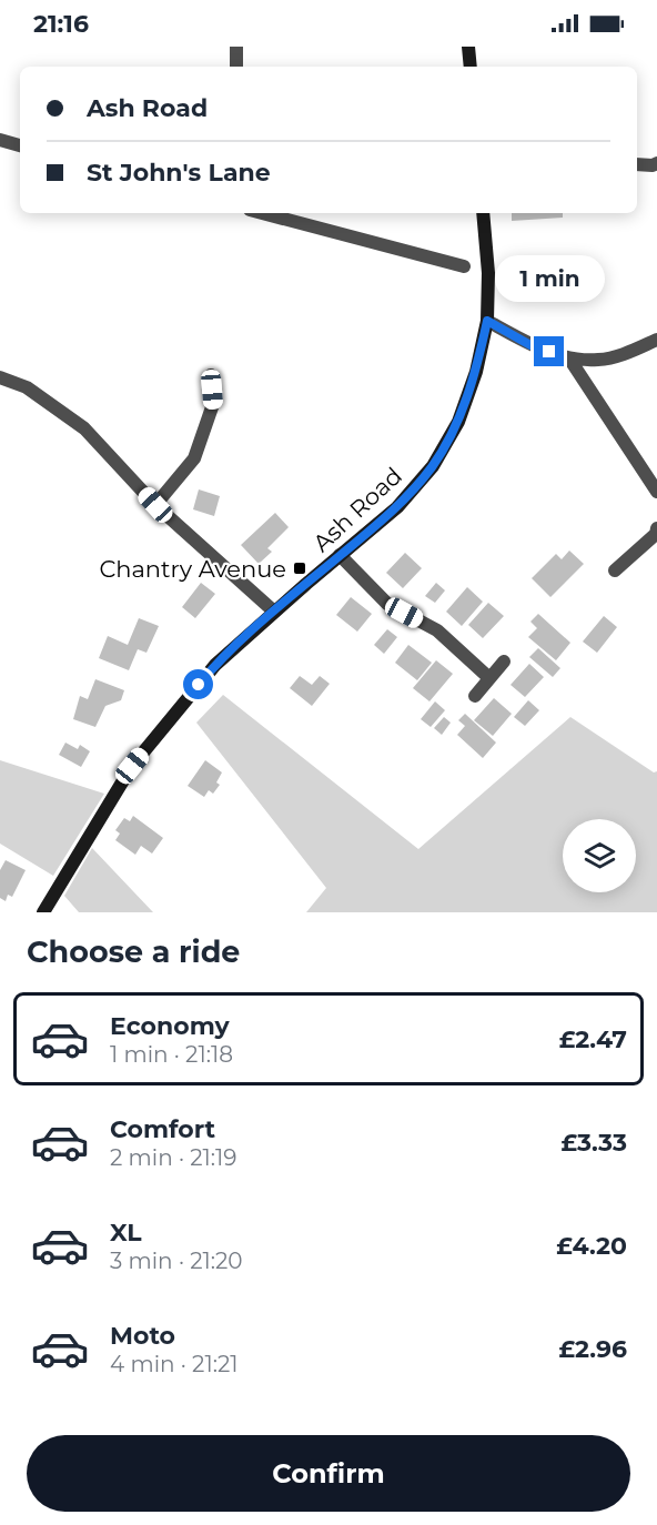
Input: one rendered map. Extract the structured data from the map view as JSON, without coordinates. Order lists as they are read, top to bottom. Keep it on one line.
{"streets":{"street":["Ash Road"]},"places":{"transit":["Chantry Avenue"]},"page":{"status":"21:16","banner":["Ash Road","St John's Lane"],"bubble":"1 min","heading":"Choose a ride","list":[{"name":"Economy","note":"1 min · 21:18","value":"£2.47"},{"name":"Comfort","note":"2 min · 21:19","value":"£3.33"},{"name":"XL","note":"3 min · 21:20","value":"£4.20"},{"name":"Moto","note":"4 min · 21:21","value":"£2.96"}],"buttons":"Confirm"}}
